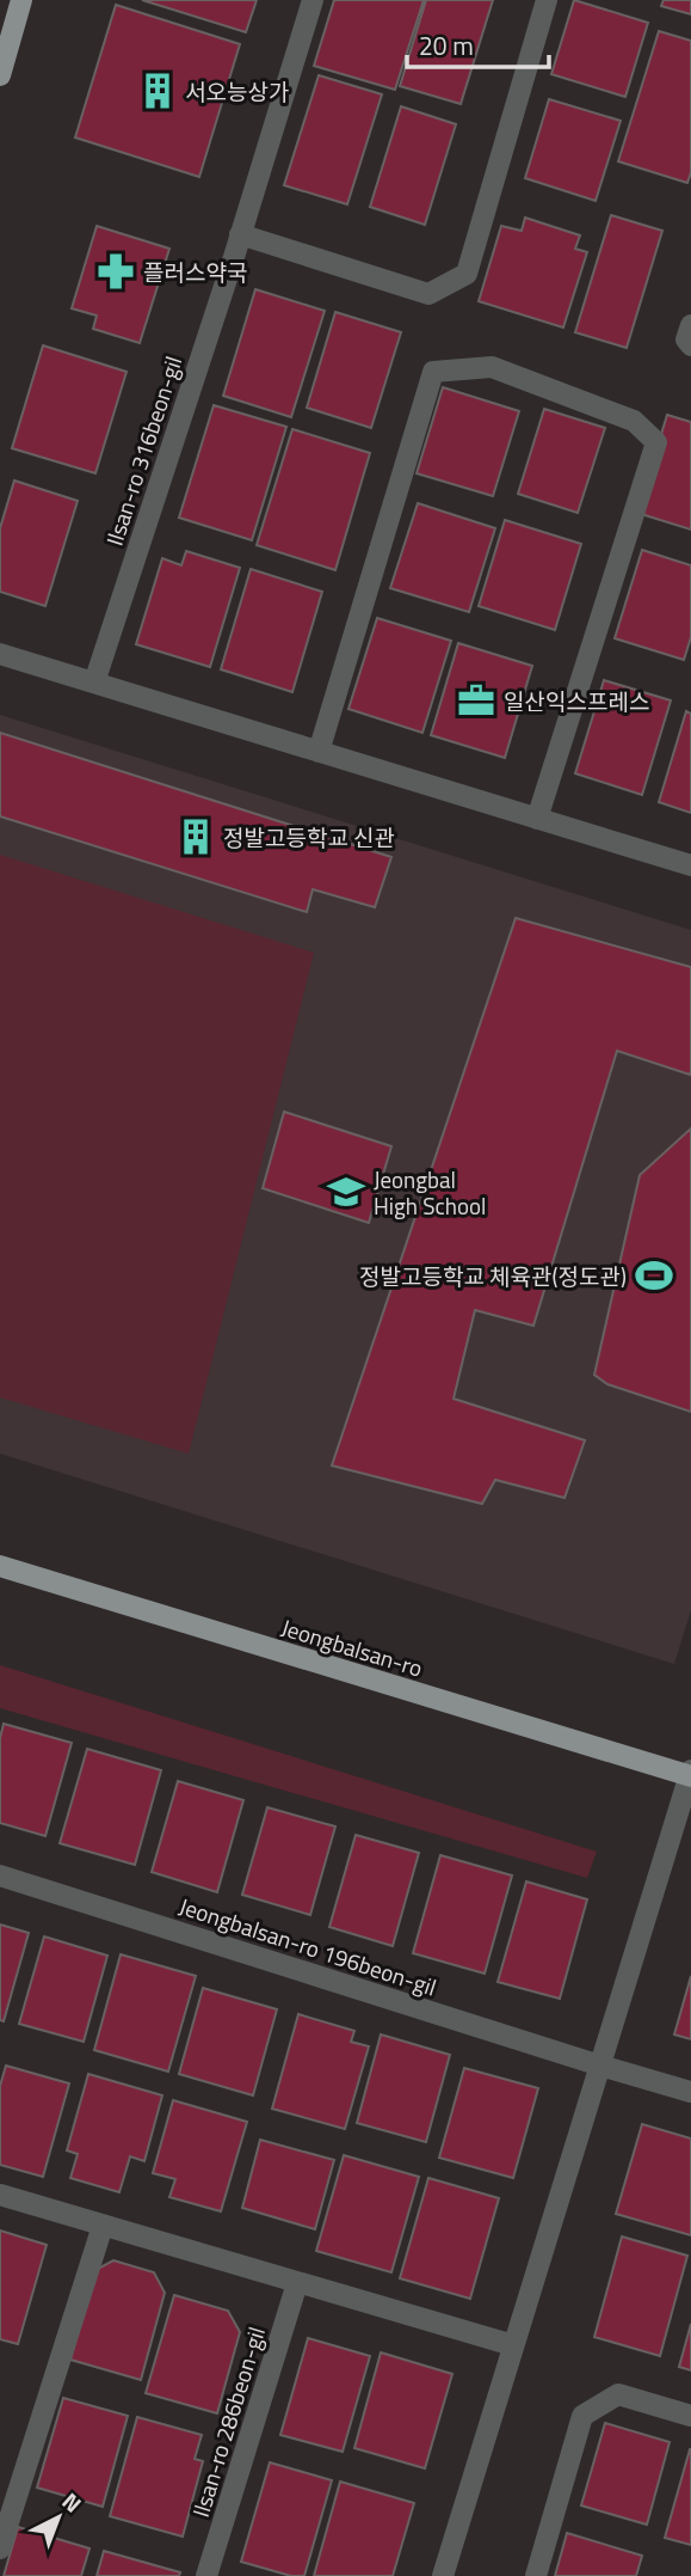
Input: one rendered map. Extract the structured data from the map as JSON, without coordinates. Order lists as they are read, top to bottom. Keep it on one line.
{"streets":{"main road":["Jeongbalsan-ro"],"street":["Ilsan-ro 316beon-gil","Jeongbalsan-ro 196beon-gil","Ilsan-ro 286beon-gil"]},"places":{"building":["서오능상가","정발고등학교 신관"],"pharmacy":["플러스약국"],"office":["일산익스프레스"],"school or university":["Jeongbal High School"],"sports":["정발고등학교 체육관(정도관)"]},"scale_bar":"20 m","north":"top right"}
